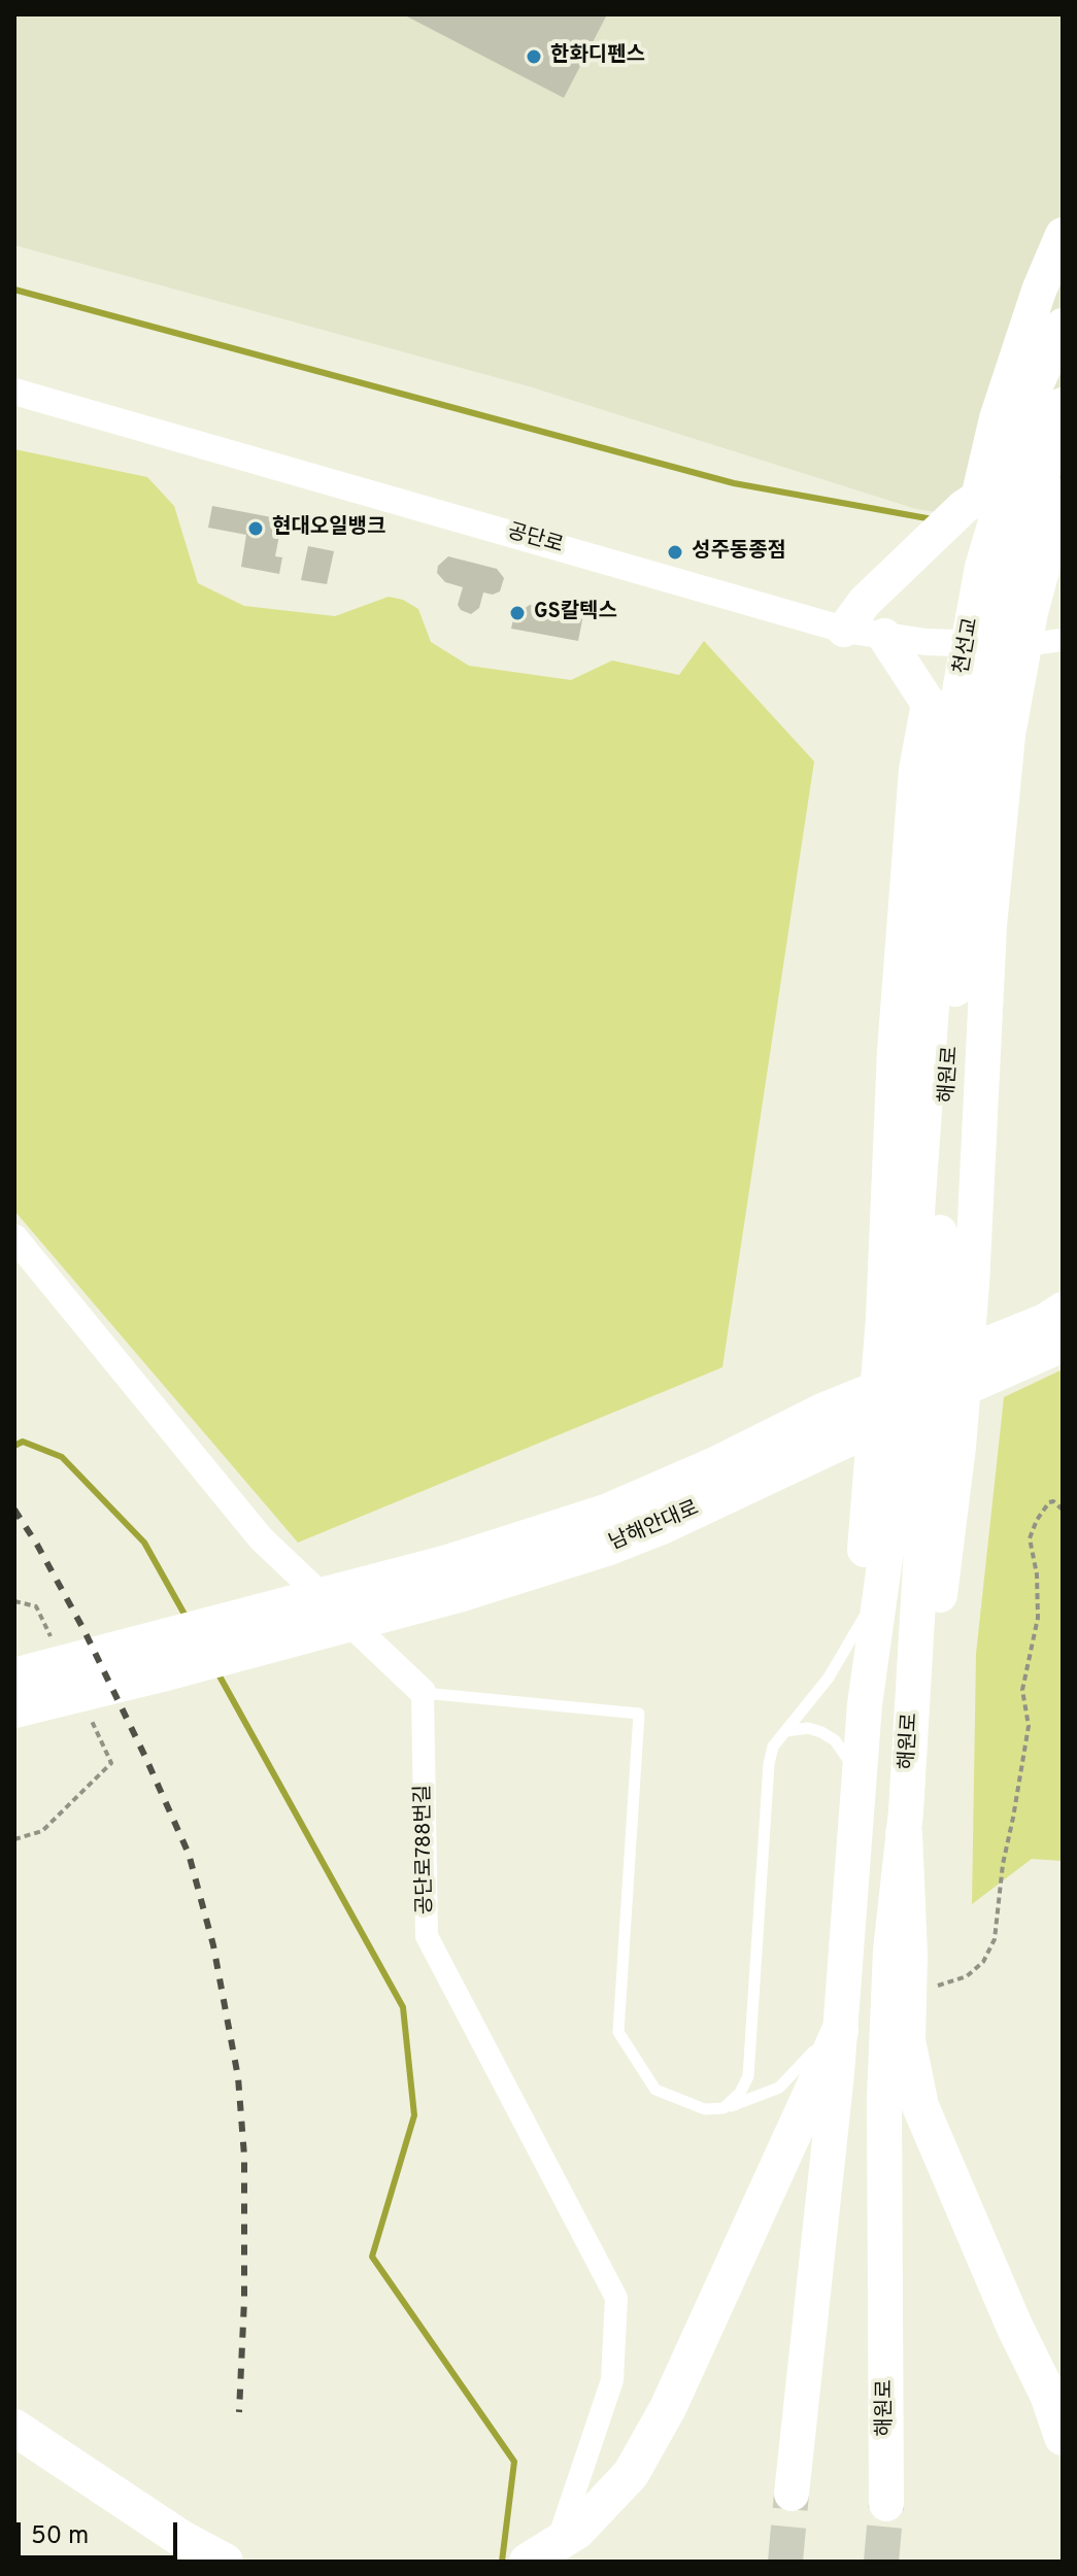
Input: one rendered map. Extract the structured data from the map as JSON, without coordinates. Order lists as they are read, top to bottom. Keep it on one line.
{"streets":{"highway":["남해안대로"],"main road":["천선교","해원로"],"street":["공단로","공단로788번길"]},"crossings":[["천선교","해원로"]],"places":["한화디펜스","현대오일뱅크","성주동종점","GS칼텍스"],"scale_bar":"50 m"}
